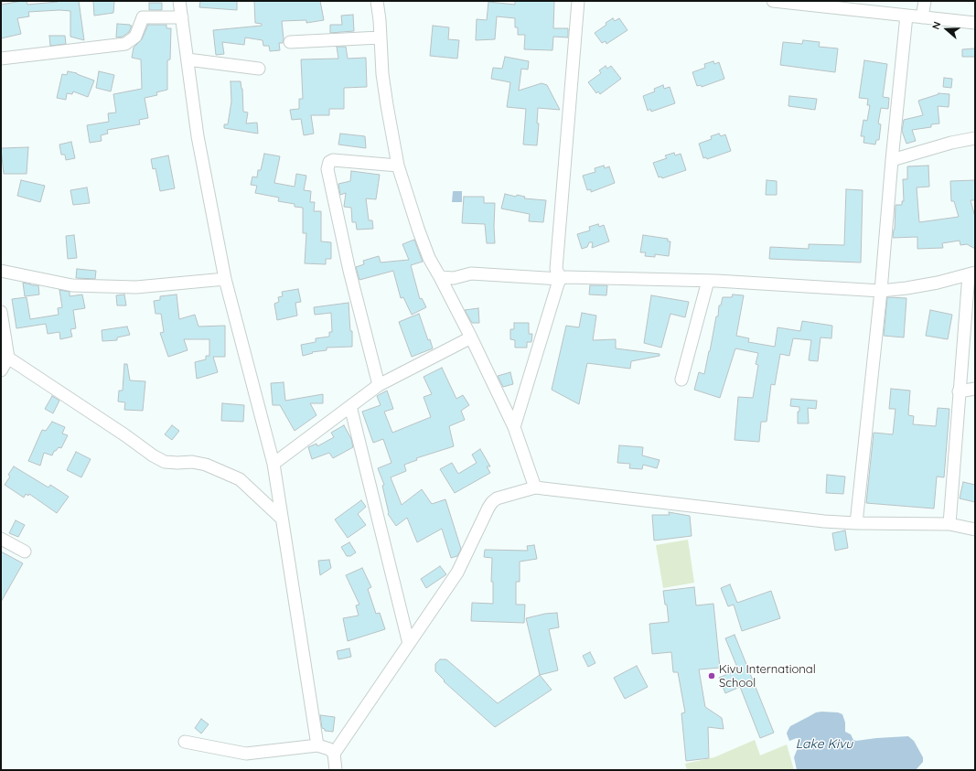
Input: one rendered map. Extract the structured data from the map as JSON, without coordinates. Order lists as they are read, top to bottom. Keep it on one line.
{"water":["Lake Kivu"],"places":["Kivu International School"],"north":"left"}
